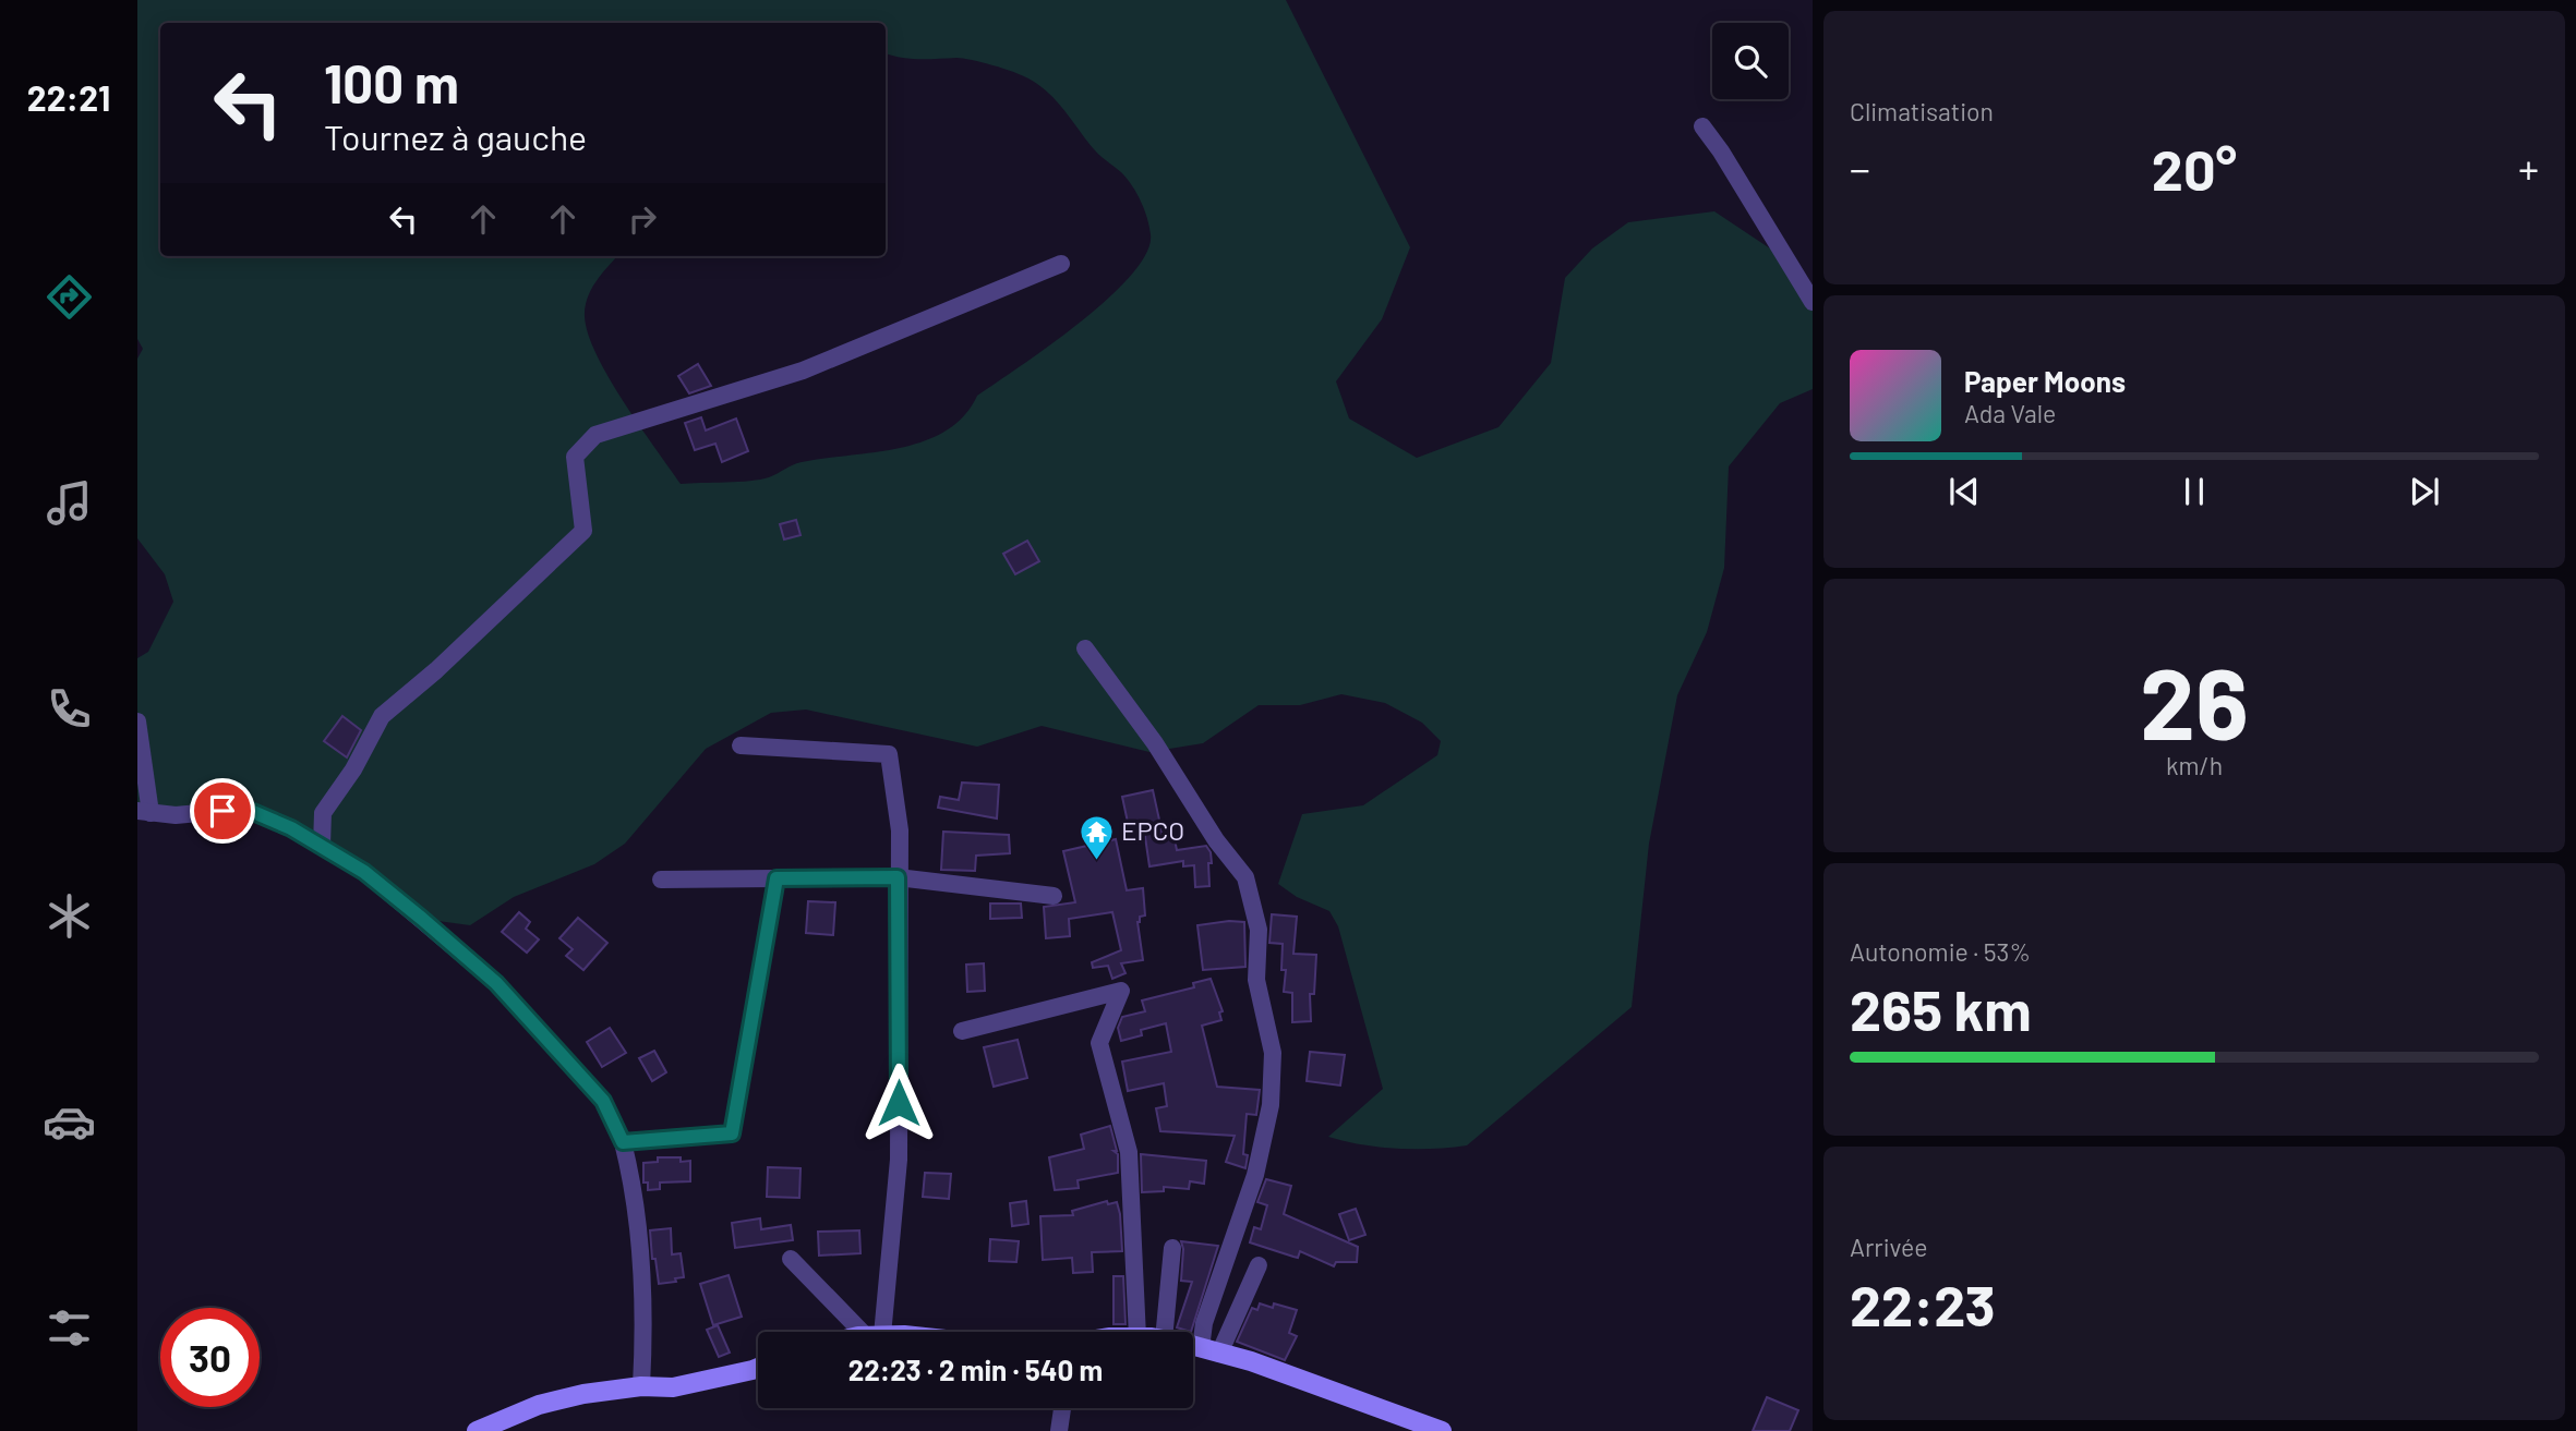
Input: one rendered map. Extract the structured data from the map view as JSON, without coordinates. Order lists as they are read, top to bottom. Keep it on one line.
{"places":{"temple":["EPCO"]},"page":{"tabs":"22:21","tile":["Climatisation",["26","km/h"],["Autonomie · 53%","265 km"],["Arrivée","22:23"]],"turn":["100 m","Tournez à gauche"],"heat":["−","20°","+"],"song":["Paper Moons","Ada Vale"],"limit":"30","trip":"22:23 · 2 min · 540 m"}}
